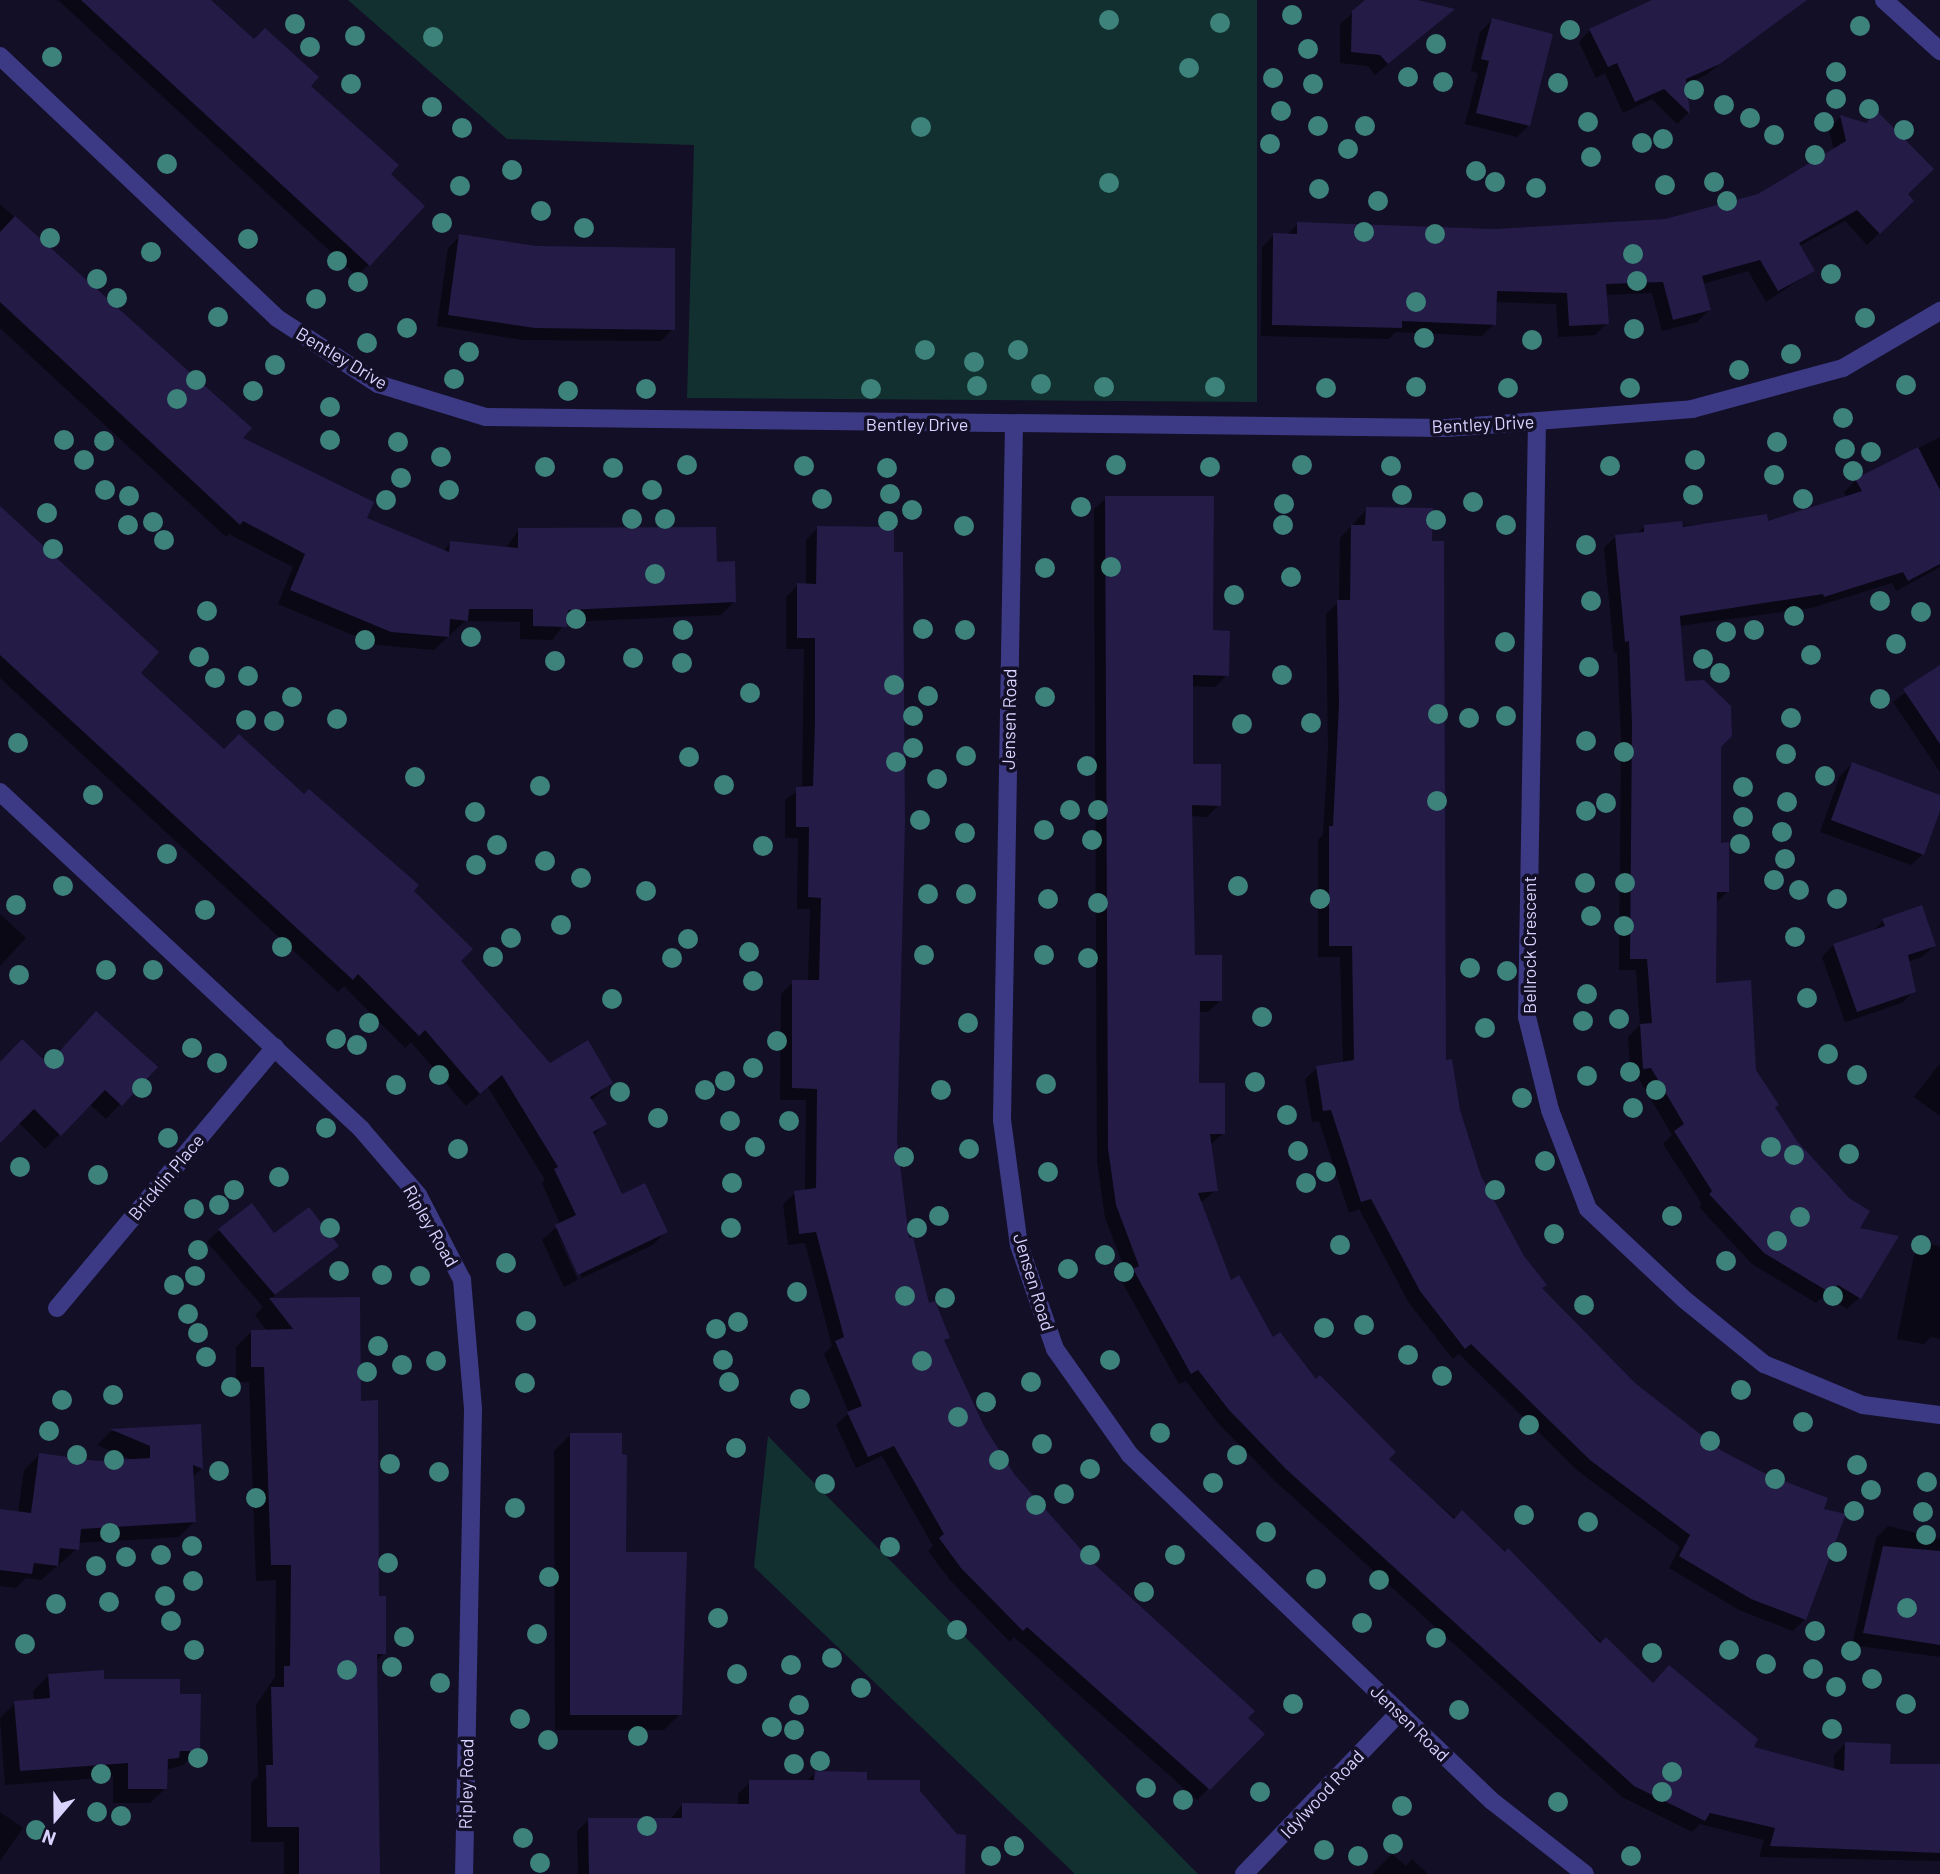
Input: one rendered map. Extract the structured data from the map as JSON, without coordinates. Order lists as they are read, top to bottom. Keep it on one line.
{"streets":{"street":["Bentley Drive","Jensen Road","Bellrock Crescent","Bricklin Place","Ripley Road","Idylwood Road"]},"crossings":[["Bentley Drive","Jensen Road"],["Bentley Drive","Bellrock Crescent"],["Jensen Road","Idylwood Road"],["Bricklin Place","Ripley Road"]],"north":"bottom"}
